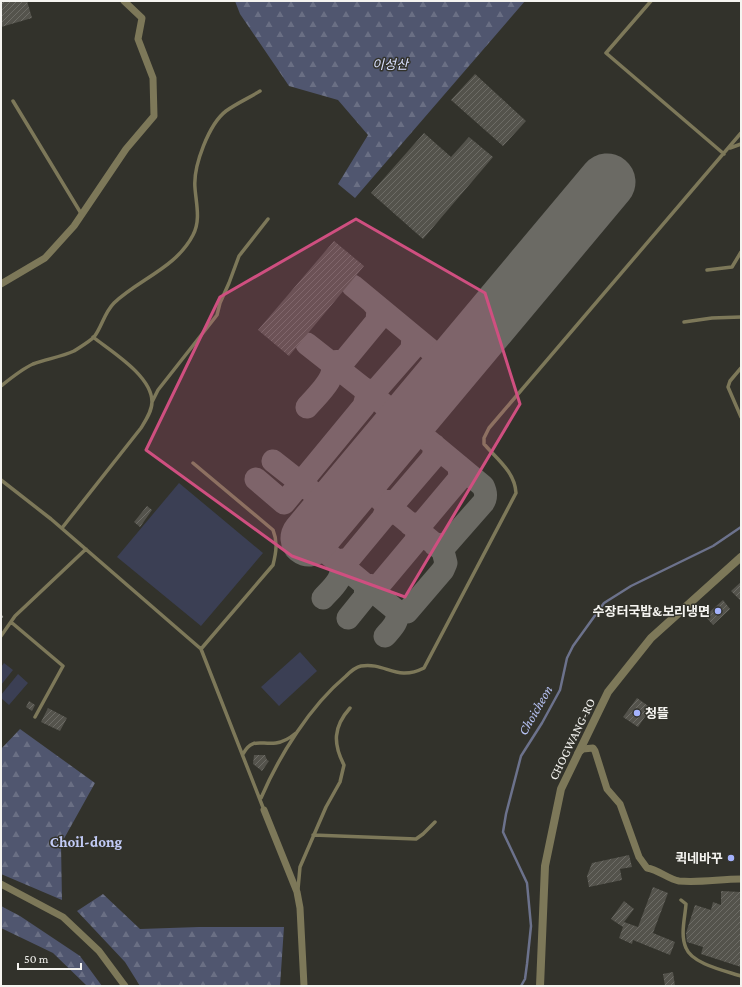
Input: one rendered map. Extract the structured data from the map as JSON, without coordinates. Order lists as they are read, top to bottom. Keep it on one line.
{"streets":{"street":["CHOGWANG-RO"]},"districts":["Choil-dong"],"water":["Choicheon"],"parks":["이성산"],"places":["수장터국밥&보리냉면","청뜰","퀵네바꾸"],"scale_bar":"50 m"}
